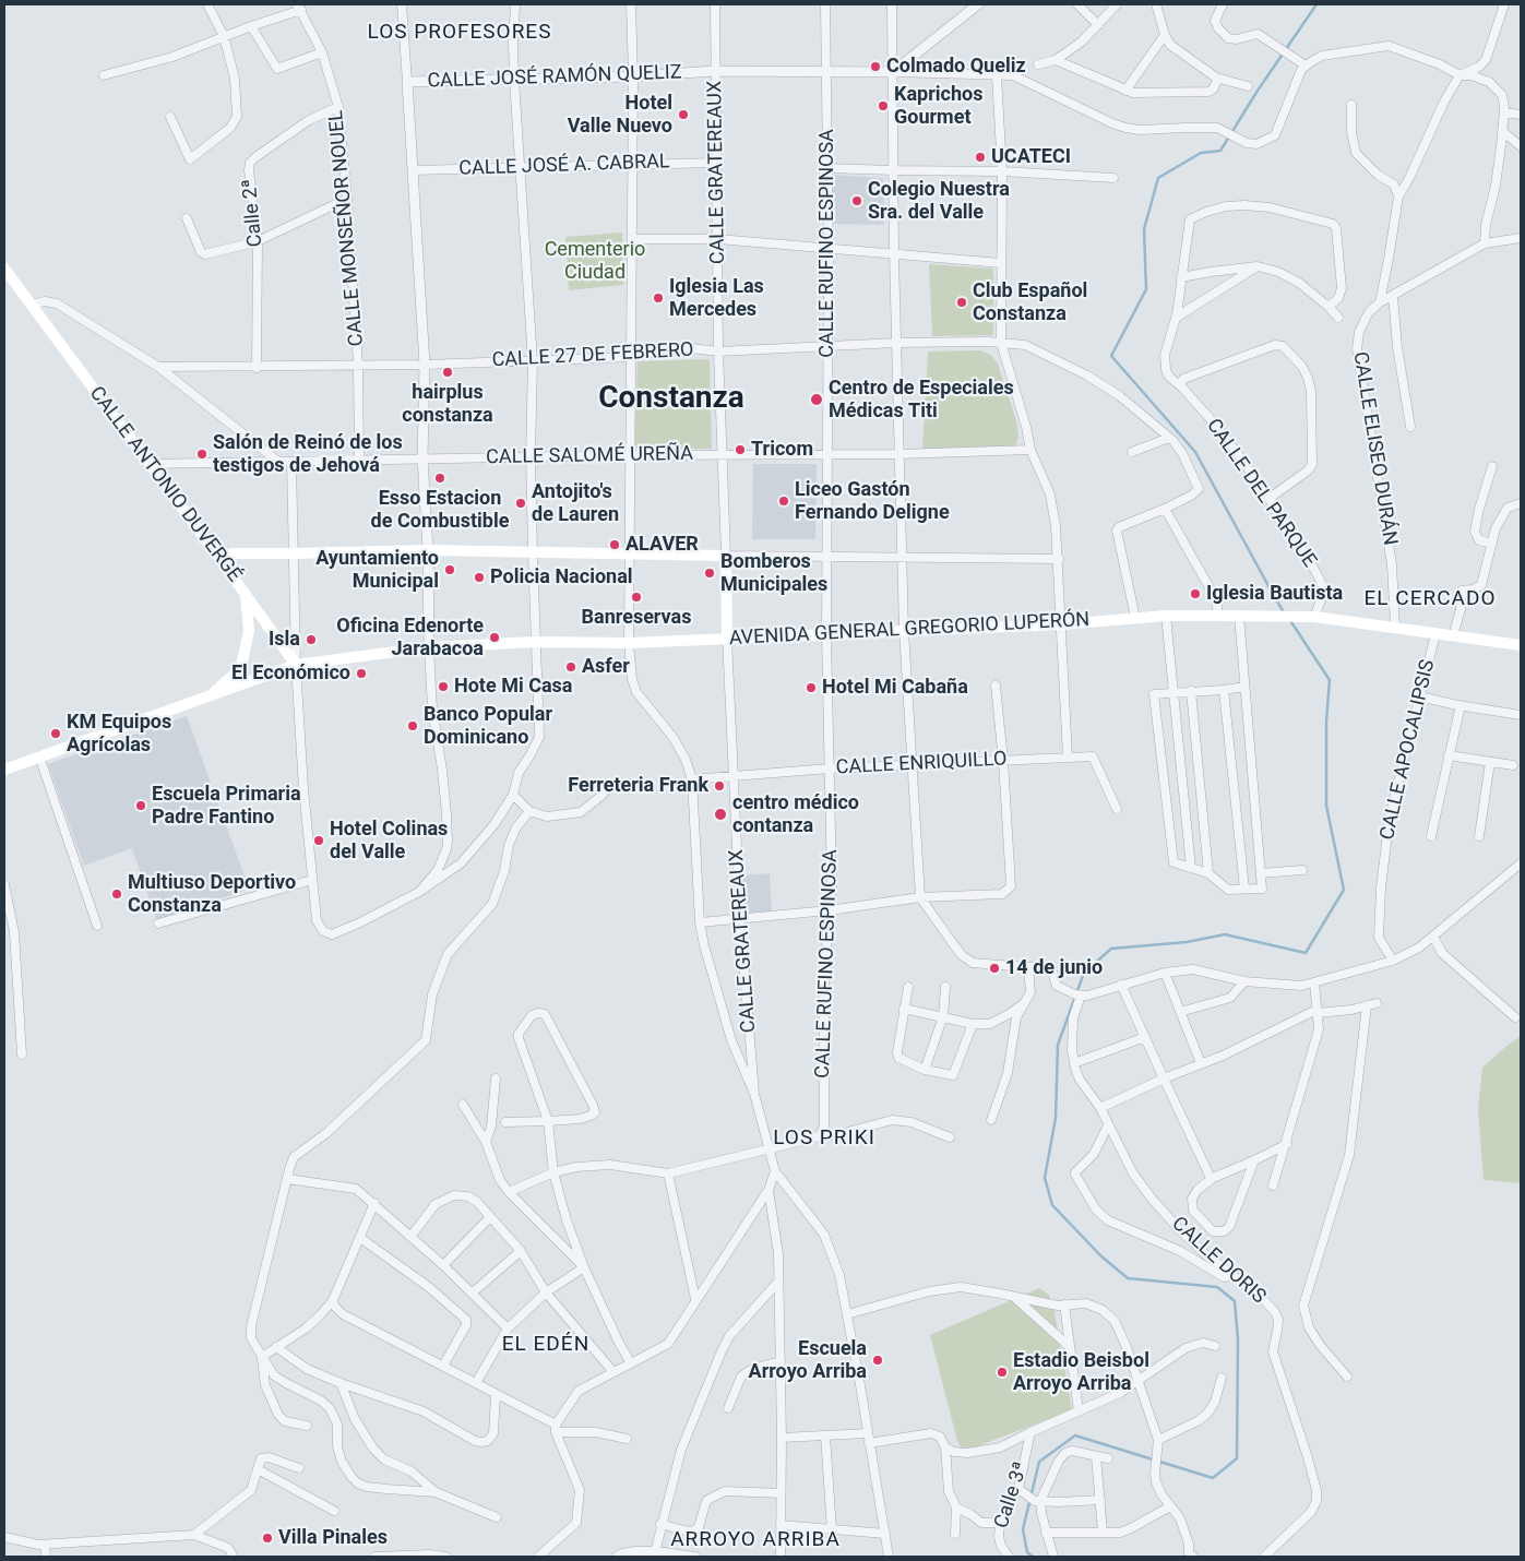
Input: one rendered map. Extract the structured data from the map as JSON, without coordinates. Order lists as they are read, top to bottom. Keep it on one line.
{"streets":{"main road":["CALLE GRATEREAUX","CALLE ANTONIO DUVERGÉ","AVENIDA GENERAL GREGORIO LUPERÓN"],"street":["CALLE JOSÉ RAMÓN QUELIZ","CALLE JOSÉ A. CABRAL","Calle 2ª","CALLE MONSEÑOR NOUEL","CALLE RUFINO ESPINOSA","CALLE 27 DE FEBRERO","CALLE ELISEO DURÁN","CALLE SALOMÉ UREÑA","CALLE DEL PARQUE","CALLE APOCALIPSIS","CALLE ENRIQUILLO","CALLE DORIS","Calle 3ª"]},"crossings":[["CALLE JOSÉ RAMÓN QUELIZ","CALLE GRATEREAUX"],["CALLE JOSÉ RAMÓN QUELIZ","CALLE RUFINO ESPINOSA"],["CALLE JOSÉ A. CABRAL","CALLE GRATEREAUX"],["CALLE GRATEREAUX","CALLE 27 DE FEBRERO"],["CALLE GRATEREAUX","CALLE SALOMÉ UREÑA"],["CALLE GRATEREAUX","AVENIDA GENERAL GREGORIO LUPERÓN"],["CALLE GRATEREAUX","CALLE ENRIQUILLO"],["Calle 2ª","CALLE MONSEÑOR NOUEL"],["Calle 2ª","CALLE 27 DE FEBRERO"],["CALLE MONSEÑOR NOUEL","CALLE 27 DE FEBRERO"],["CALLE MONSEÑOR NOUEL","CALLE SALOMÉ UREÑA"],["CALLE RUFINO ESPINOSA","CALLE 27 DE FEBRERO"],["CALLE RUFINO ESPINOSA","CALLE SALOMÉ UREÑA"],["CALLE RUFINO ESPINOSA","AVENIDA GENERAL GREGORIO LUPERÓN"],["CALLE RUFINO ESPINOSA","CALLE ENRIQUILLO"],["CALLE ELISEO DURÁN","AVENIDA GENERAL GREGORIO LUPERÓN"],["CALLE SALOMÉ UREÑA","CALLE ANTONIO DUVERGÉ"],["CALLE ANTONIO DUVERGÉ","AVENIDA GENERAL GREGORIO LUPERÓN"],["CALLE DEL PARQUE","AVENIDA GENERAL GREGORIO LUPERÓN"],["AVENIDA GENERAL GREGORIO LUPERÓN","CALLE APOCALIPSIS"]],"districts":["LOS PROFESORES","Constanza","EL CERCADO","LOS PRIKI","EL EDÉN","ARROYO ARRIBA"],"parks":["Cementerio Ciudad"],"places":["Colmado Queliz","Kaprichos Gourmet","Hotel Valle Nuevo","UCATECI","Colegio Nuestra Sra. del Valle","Iglesia Las Mercedes","Club Español Constanza","hairplus constanza","Centro de Especiales Médicas Titi","Tricom","Salón de Reinó de los testigos de Jehová","Esso Estacion de Combustible","Liceo Gastón Fernando Deligne","Antojito's de Lauren","ALAVER","Ayuntamiento Municipal","Bomberos Municipales","Policia Nacional","Iglesia Bautista","Banreservas","Oficina Edenorte Jarabacoa","Isla","Asfer","El Económico","Hote Mi Casa","Hotel Mi Cabaña","Banco Popular Dominicano","KM Equipos Agrícolas","Ferreteria Frank","Escuela Primaria Padre Fantino","centro médico contanza","Hotel Colinas del Valle","Multiuso Deportivo Constanza","14 de junio","Escuela Arroyo Arriba","Estadio Beisbol Arroyo Arriba","Villa Pinales"]}
